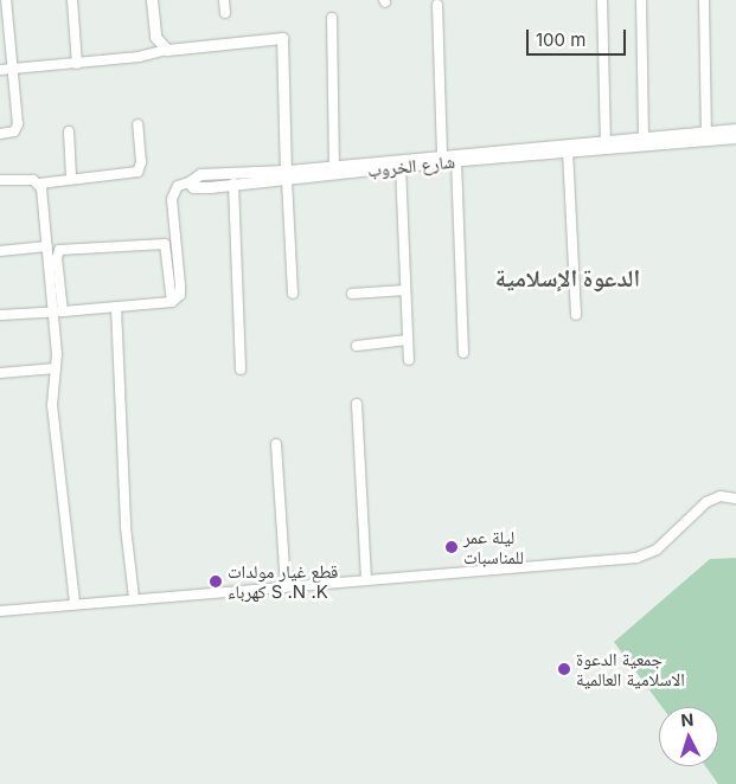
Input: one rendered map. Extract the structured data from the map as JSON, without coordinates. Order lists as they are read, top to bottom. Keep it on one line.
{"streets":{"main road":["شارع الخروب"]},"districts":["الدعوة الإسلامية"],"places":["ليلة عمر للمناسبات","قطع غيار مولدات كهرباء S .N .K","جمعية الدعوة الاسلامية العالمية"],"scale_bar":"100 m","north":"top"}
